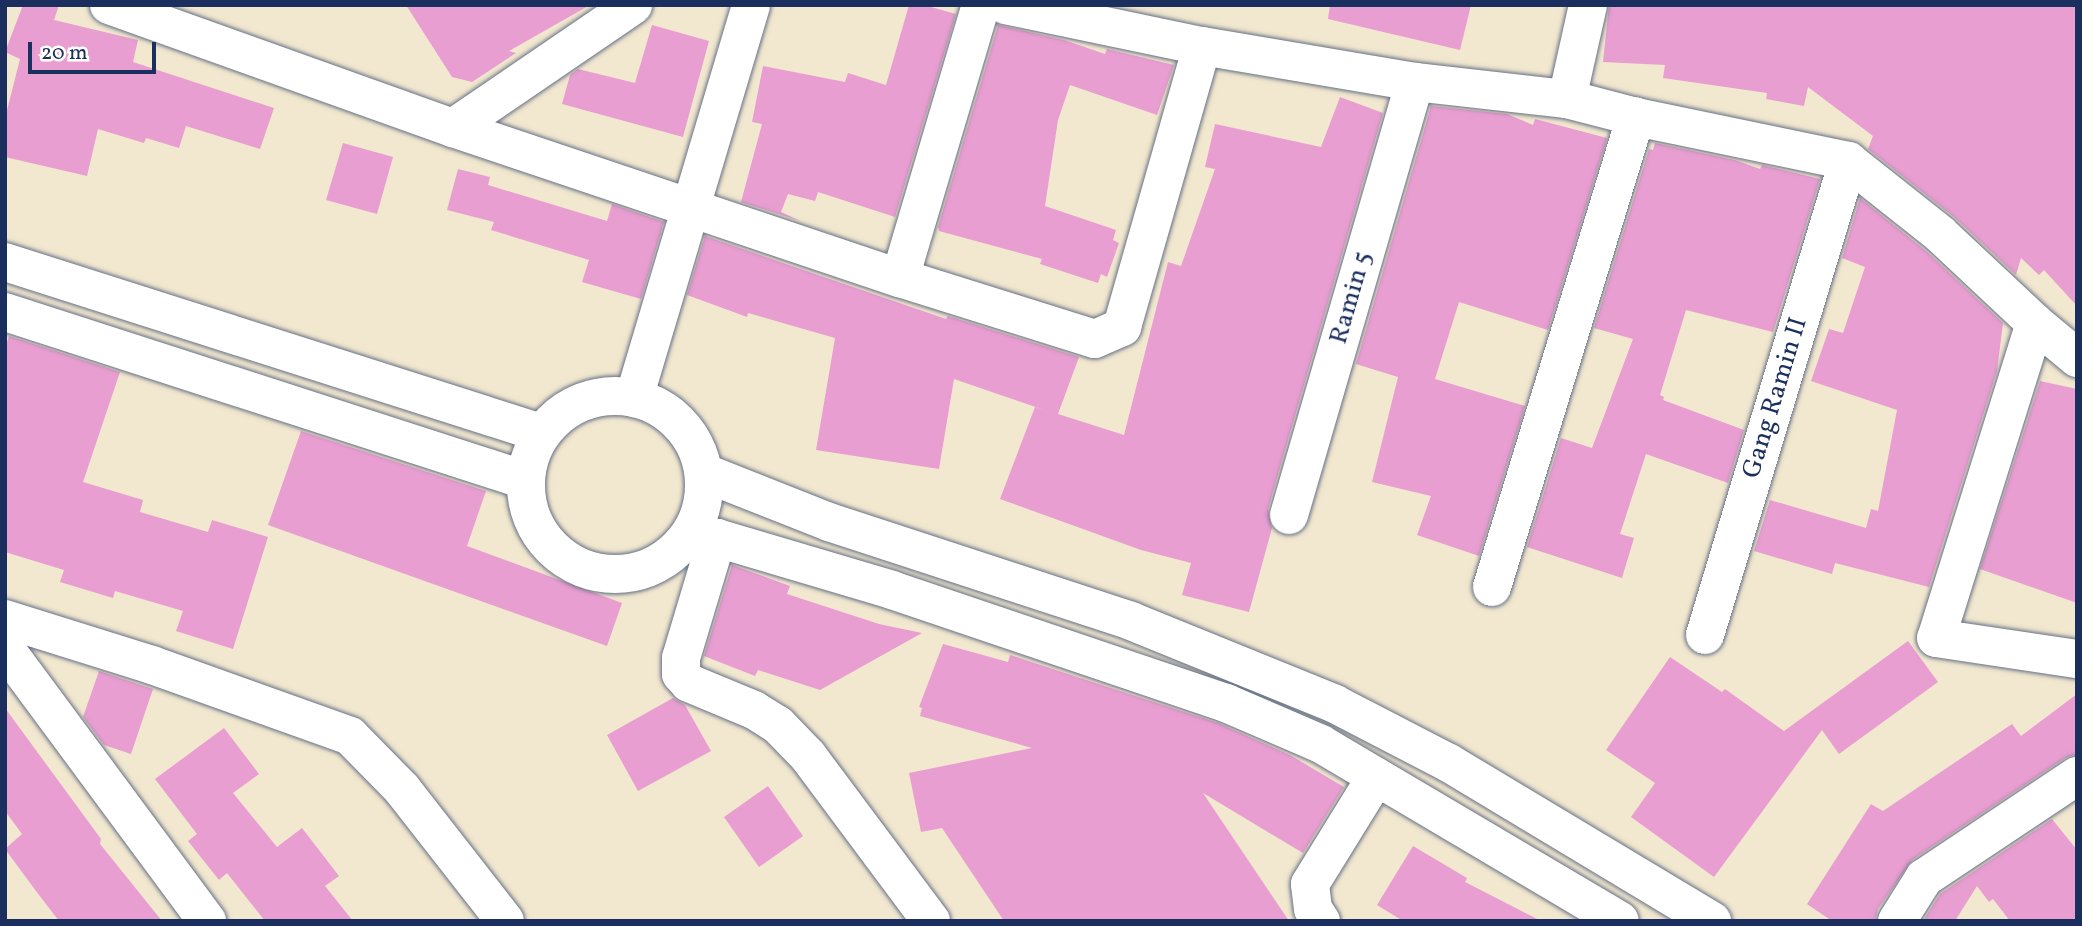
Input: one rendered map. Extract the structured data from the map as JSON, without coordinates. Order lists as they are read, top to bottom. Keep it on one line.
{"streets":{"street":["Ramin 5","Gang Ramin II"]},"scale_bar":"20 m"}
